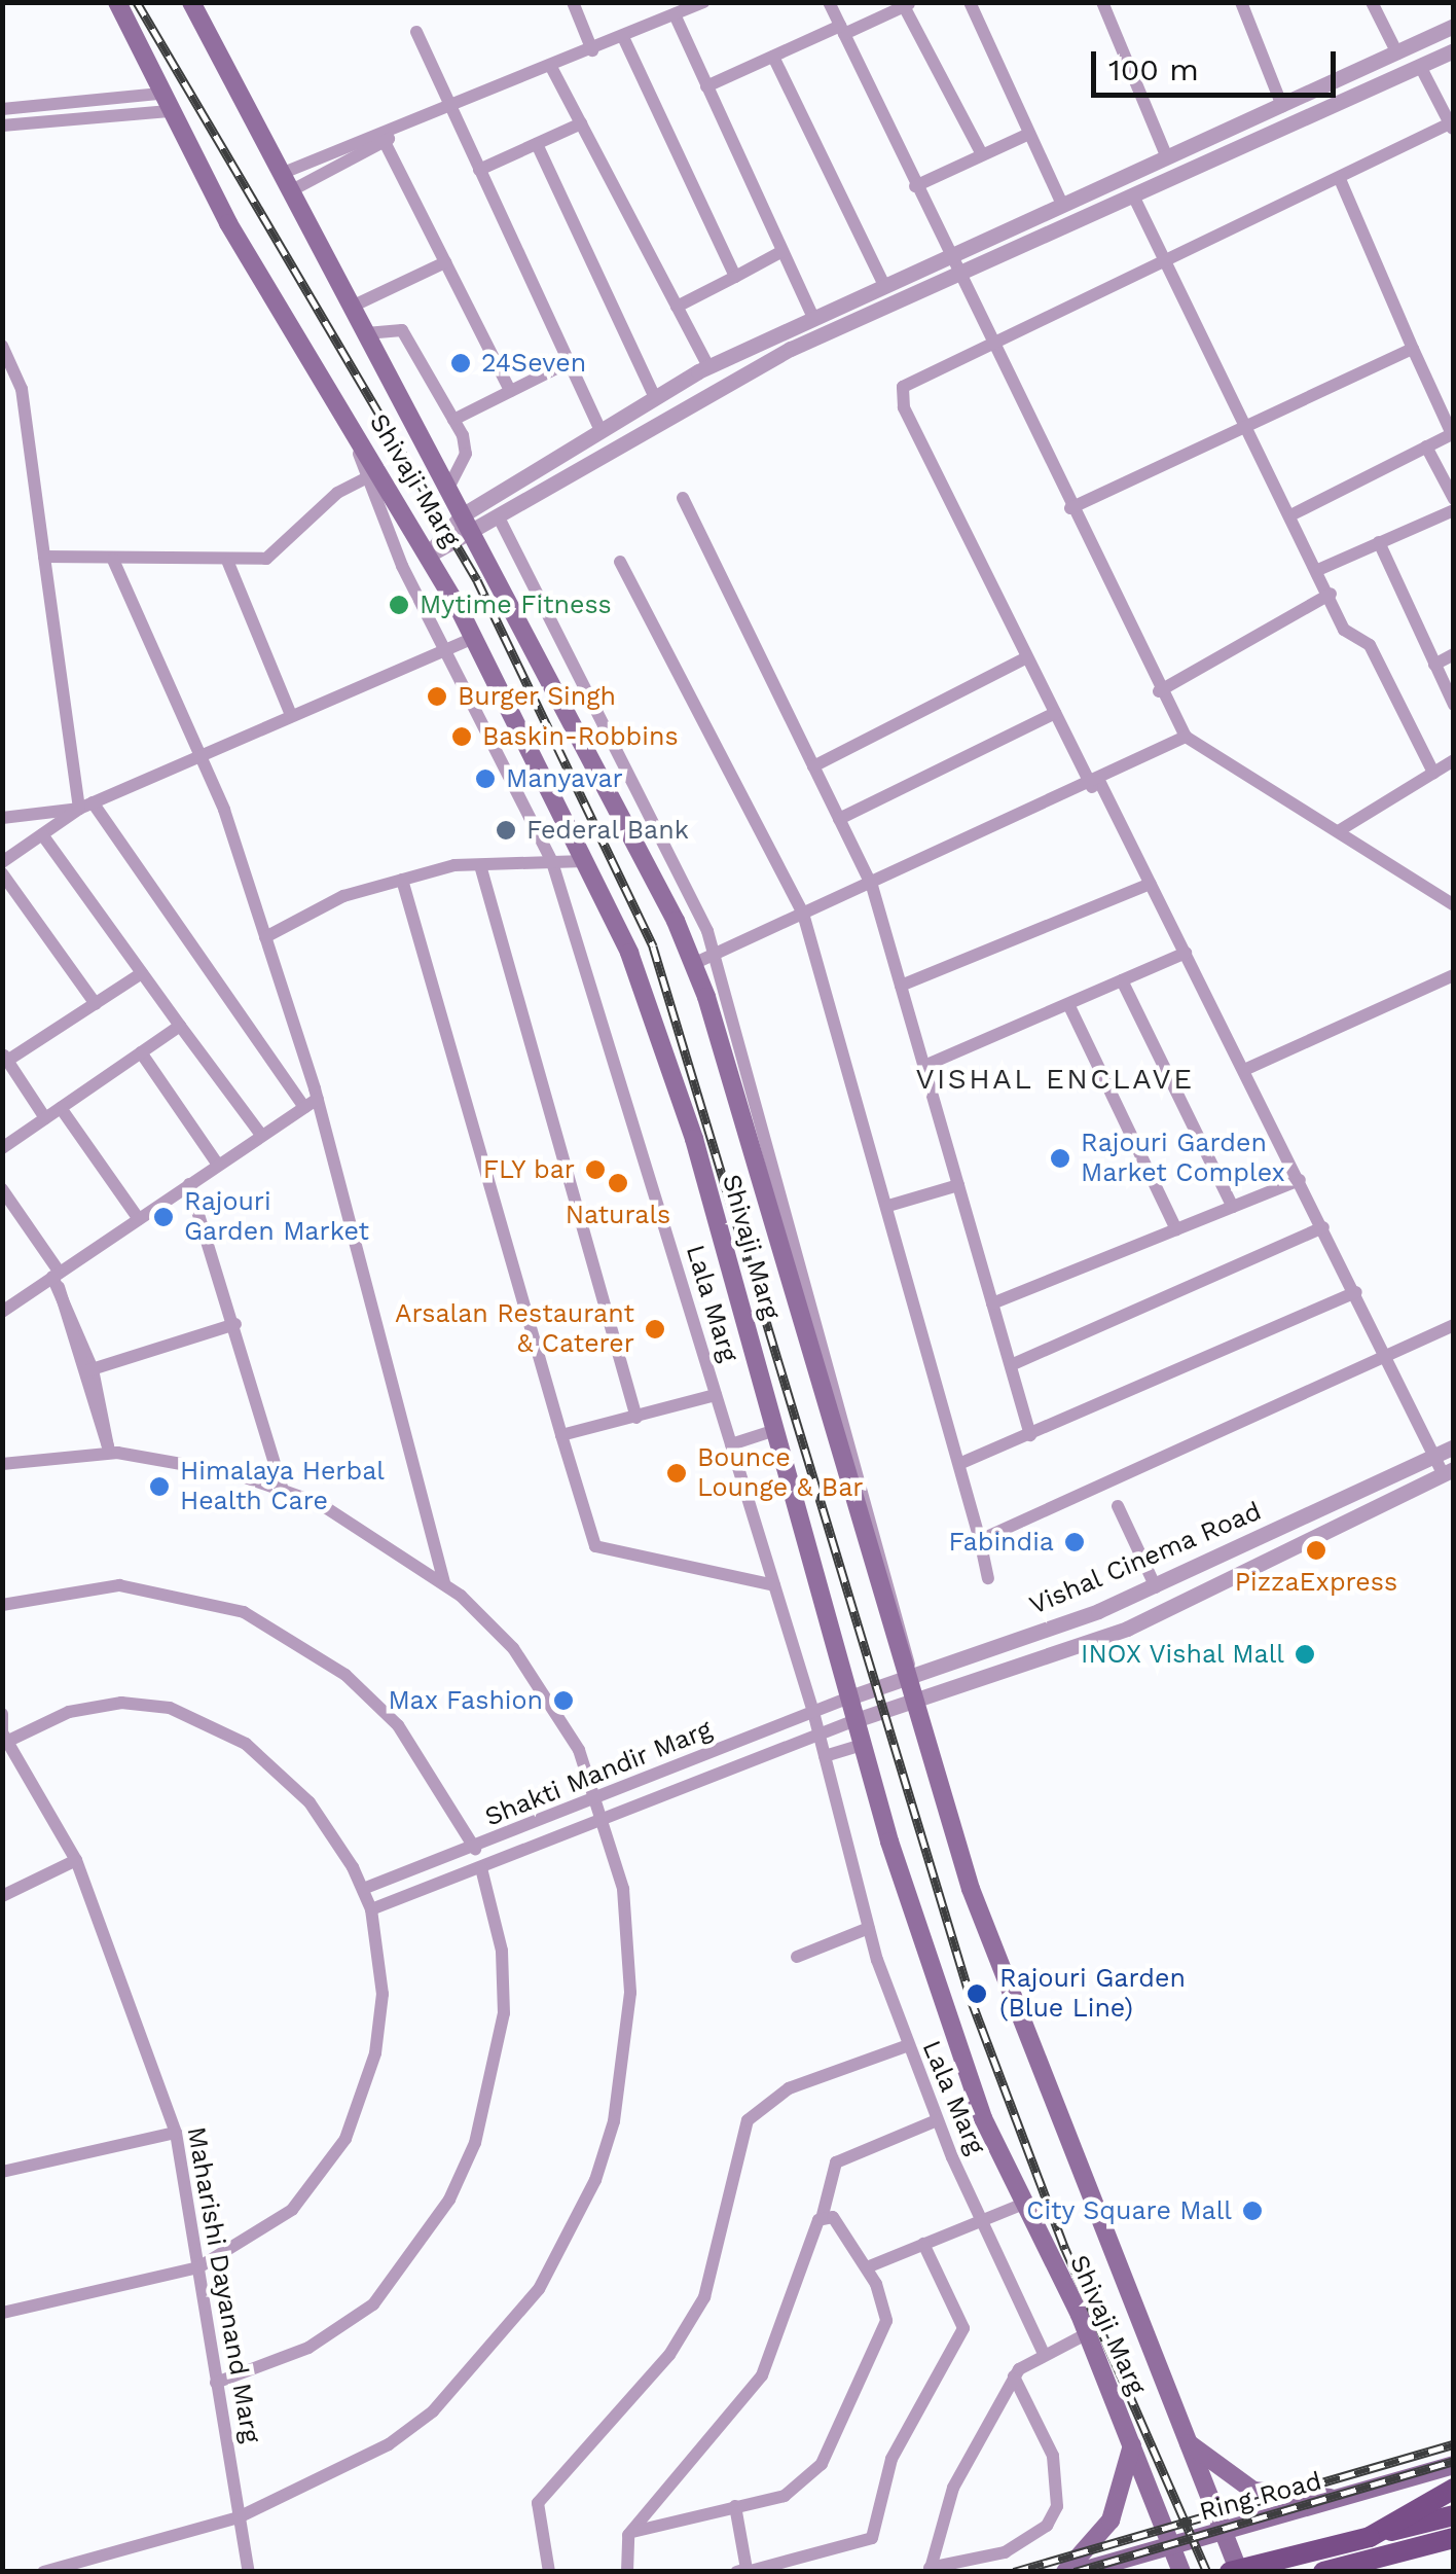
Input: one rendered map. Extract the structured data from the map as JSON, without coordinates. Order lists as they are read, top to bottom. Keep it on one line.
{"streets":{"main road":["Shivaji Marg","Ring Road"],"street":["Lala Marg","Vishal Cinema Road","Shakti Mandir Marg","Maharishi Dayanand Marg"]},"crossings":[["Shivaji Marg","Lala Marg"],["Shivaji Marg","Vishal Cinema Road"],["Shivaji Marg","Shakti Mandir Marg"],["Shivaji Marg","Ring Road"],["Lala Marg","Shakti Mandir Marg"],["Vishal Cinema Road","Shakti Mandir Marg"]],"districts":["VISHAL ENCLAVE"],"places":["24Seven","Mytime Fitness","Burger Singh","Baskin-Robbins","Manyavar","Federal Bank","Rajouri Garden Market Complex","FLY bar","Naturals","Rajouri Garden Market","Arsalan Restaurant & Caterer","Bounce Lounge & Bar","Himalaya Herbal Health Care","Fabindia","PizzaExpress","INOX Vishal Mall","Max Fashion","Rajouri Garden (Blue Line)","City Square Mall"],"scale_bar":"100 m"}
